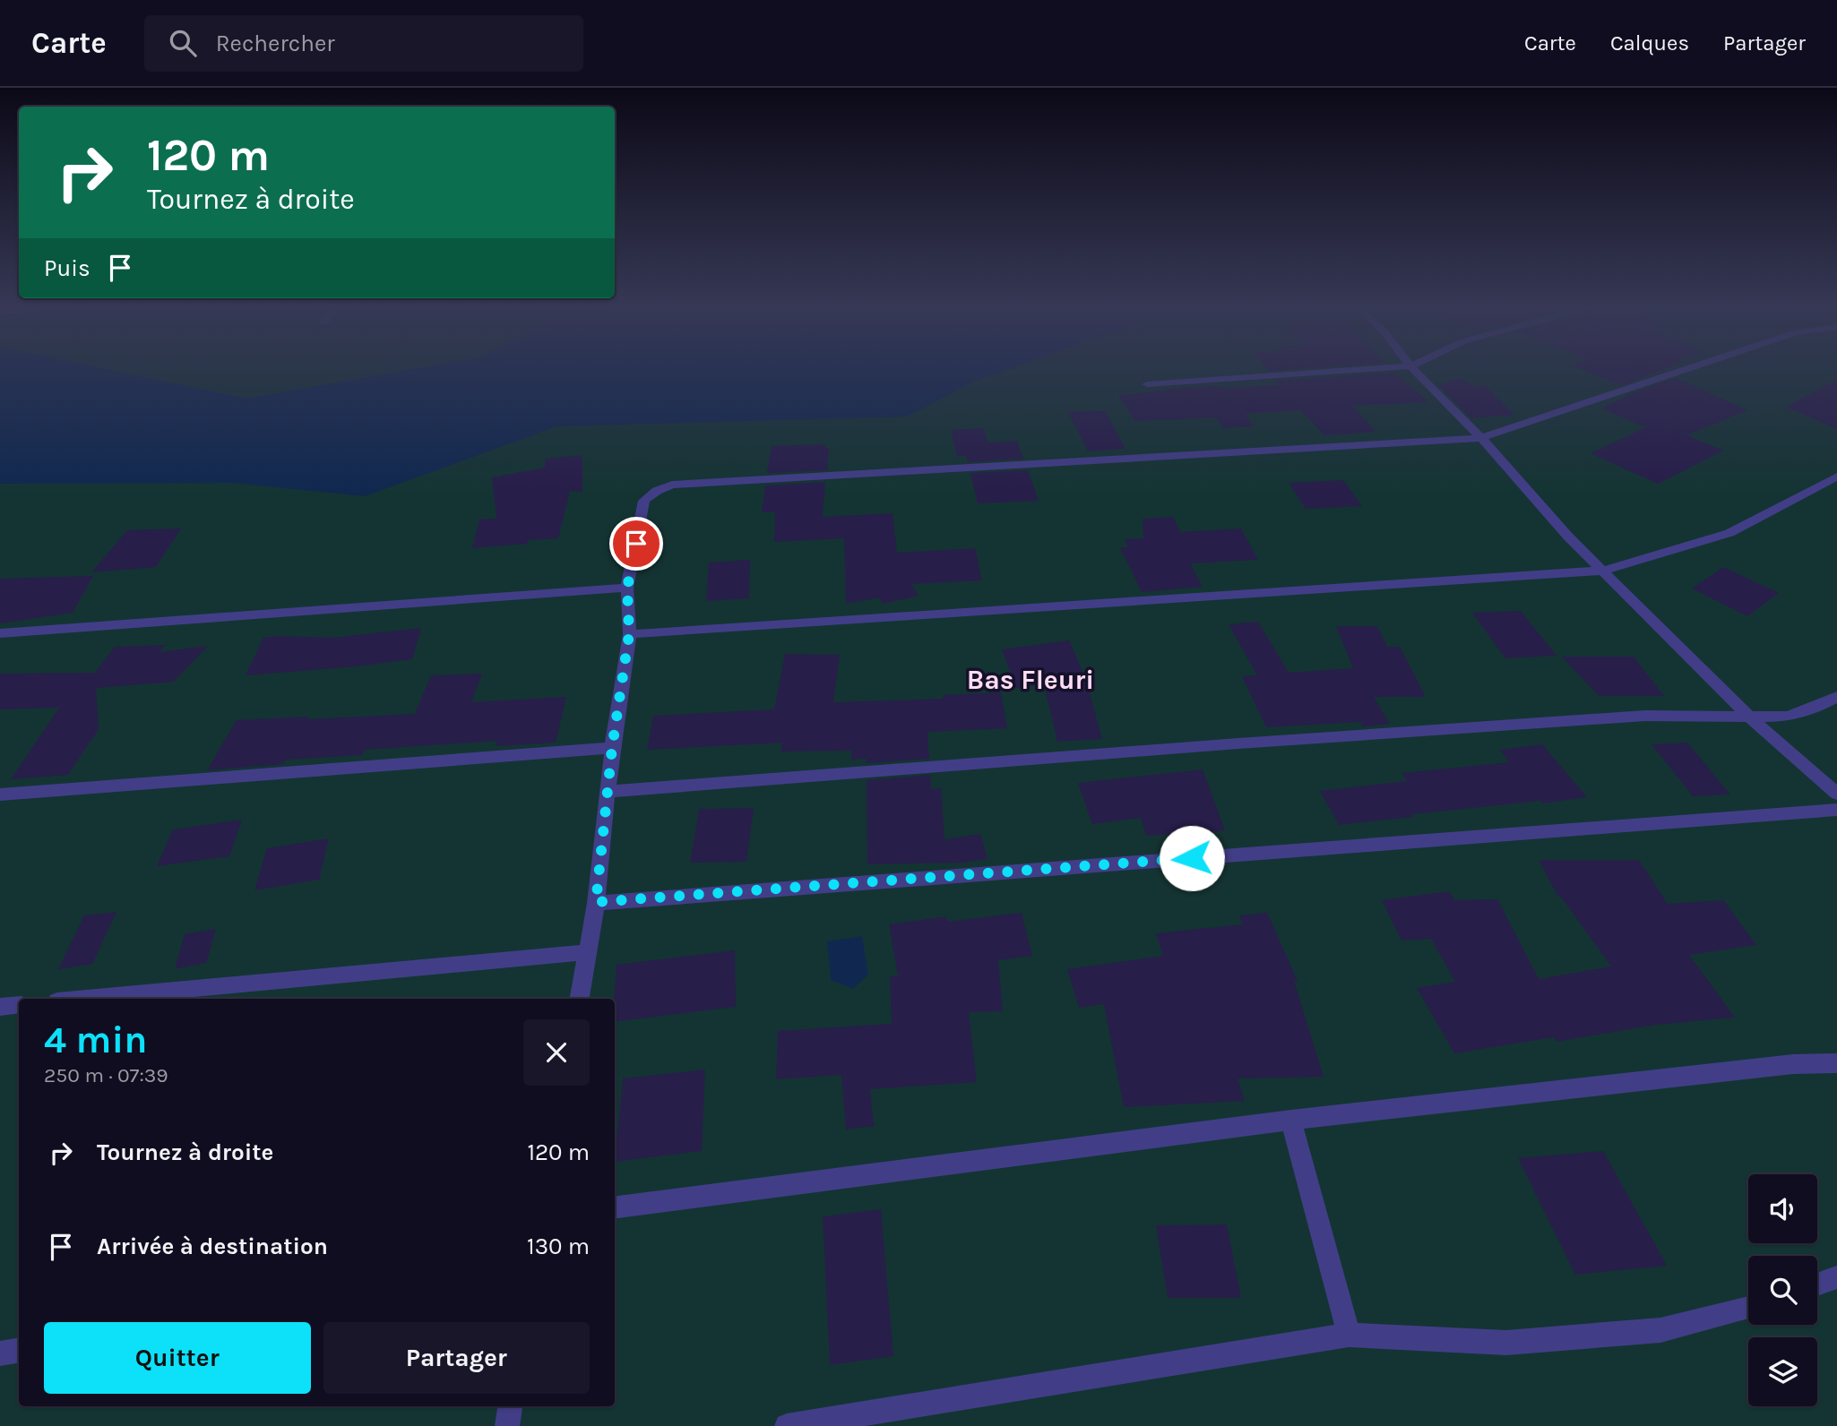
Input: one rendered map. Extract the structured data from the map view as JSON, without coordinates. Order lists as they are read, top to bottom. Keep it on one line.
{"districts":["Bas Fleuri"],"page":{"header":"Carte","search":"Rechercher","nav":["Carte","Calques","Partager"],"turn":["120 m","Tournez à droite"],"then":"Puis","heading":["4 min","250 m · 07:39"],"list":[{"name":"Tournez à droite","value":"120 m"},{"name":"Arrivée à destination","value":"130 m"}],"buttons":["Quitter","Partager"]}}
